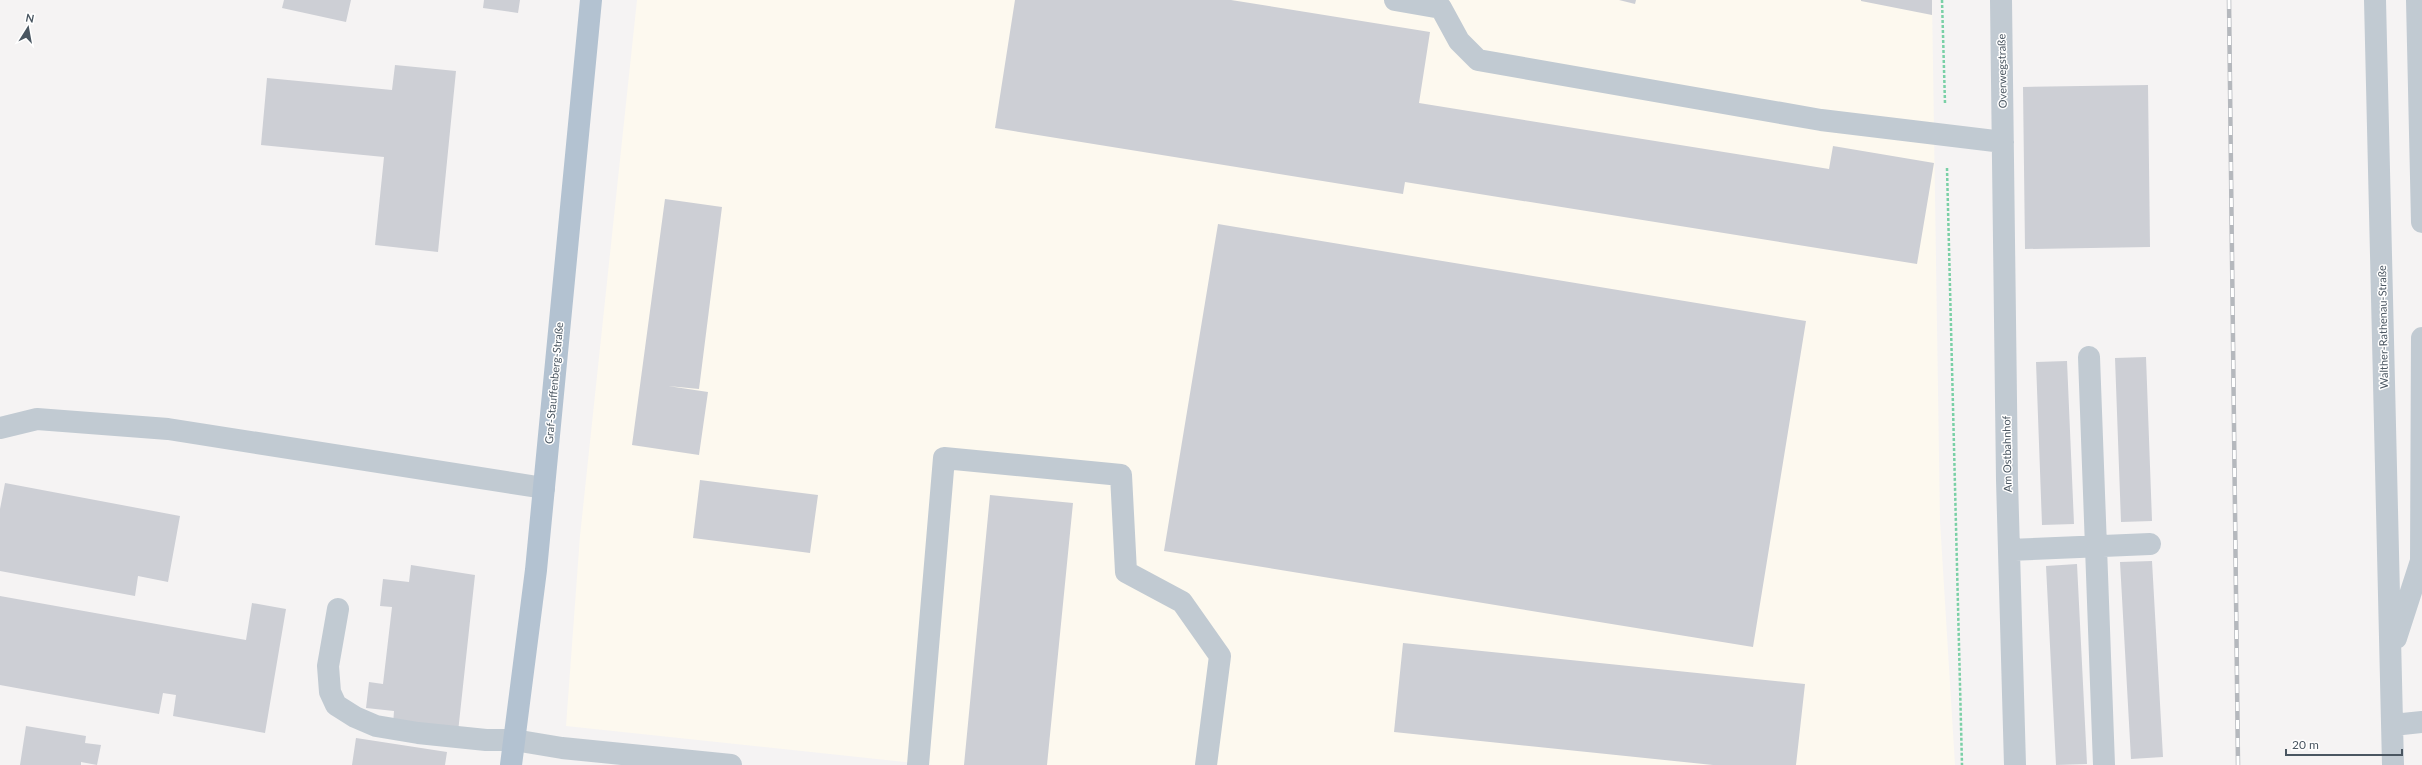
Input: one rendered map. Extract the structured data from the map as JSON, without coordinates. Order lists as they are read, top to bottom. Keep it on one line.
{"streets":{"main road":["Graf-Stauffenberg-Straße"],"street":["Overwegstraße","Walther-Rathenau-Straße","Am Ostbahnhof"]},"crossings":[["Overwegstraße","Am Ostbahnhof"]],"scale_bar":"20 m","north":"top"}
